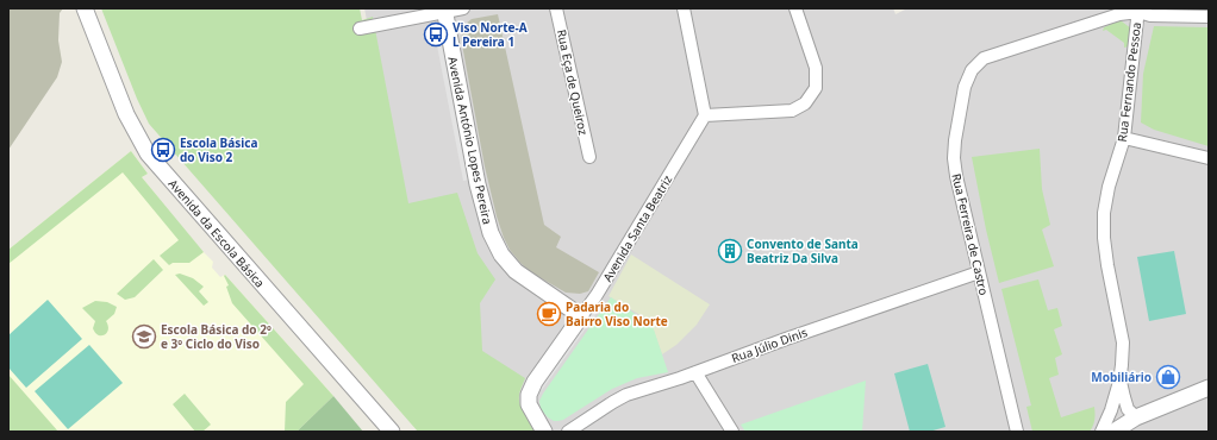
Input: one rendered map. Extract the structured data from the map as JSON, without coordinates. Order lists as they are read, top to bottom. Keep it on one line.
{"streets":{"street":["Rua Eça de Queiroz","Rua Fernando Pessoa","Avenida António Lopes Pereira","Avenida Santa Beatriz","Avenida da Escola Básica","Rua Ferreira de Castro","Rua Júlio Dinis"]},"crossings":[["Rua Fernando Pessoa","Rua Ferreira de Castro"],["Avenida António Lopes Pereira","Avenida Santa Beatriz"],["Rua Ferreira de Castro","Rua Júlio Dinis"]],"places":{"bus stop":["Viso Norte-A L Pereira 1","Escola Básica do Viso 2"],"building":["Convento de Santa Beatriz Da Silva"],"cafe":["Padaria do Bairro Viso Norte"],"school or university":["Escola Básica do 2º e 3º Ciclo do Viso"],"shop":["Mobiliário"]}}
